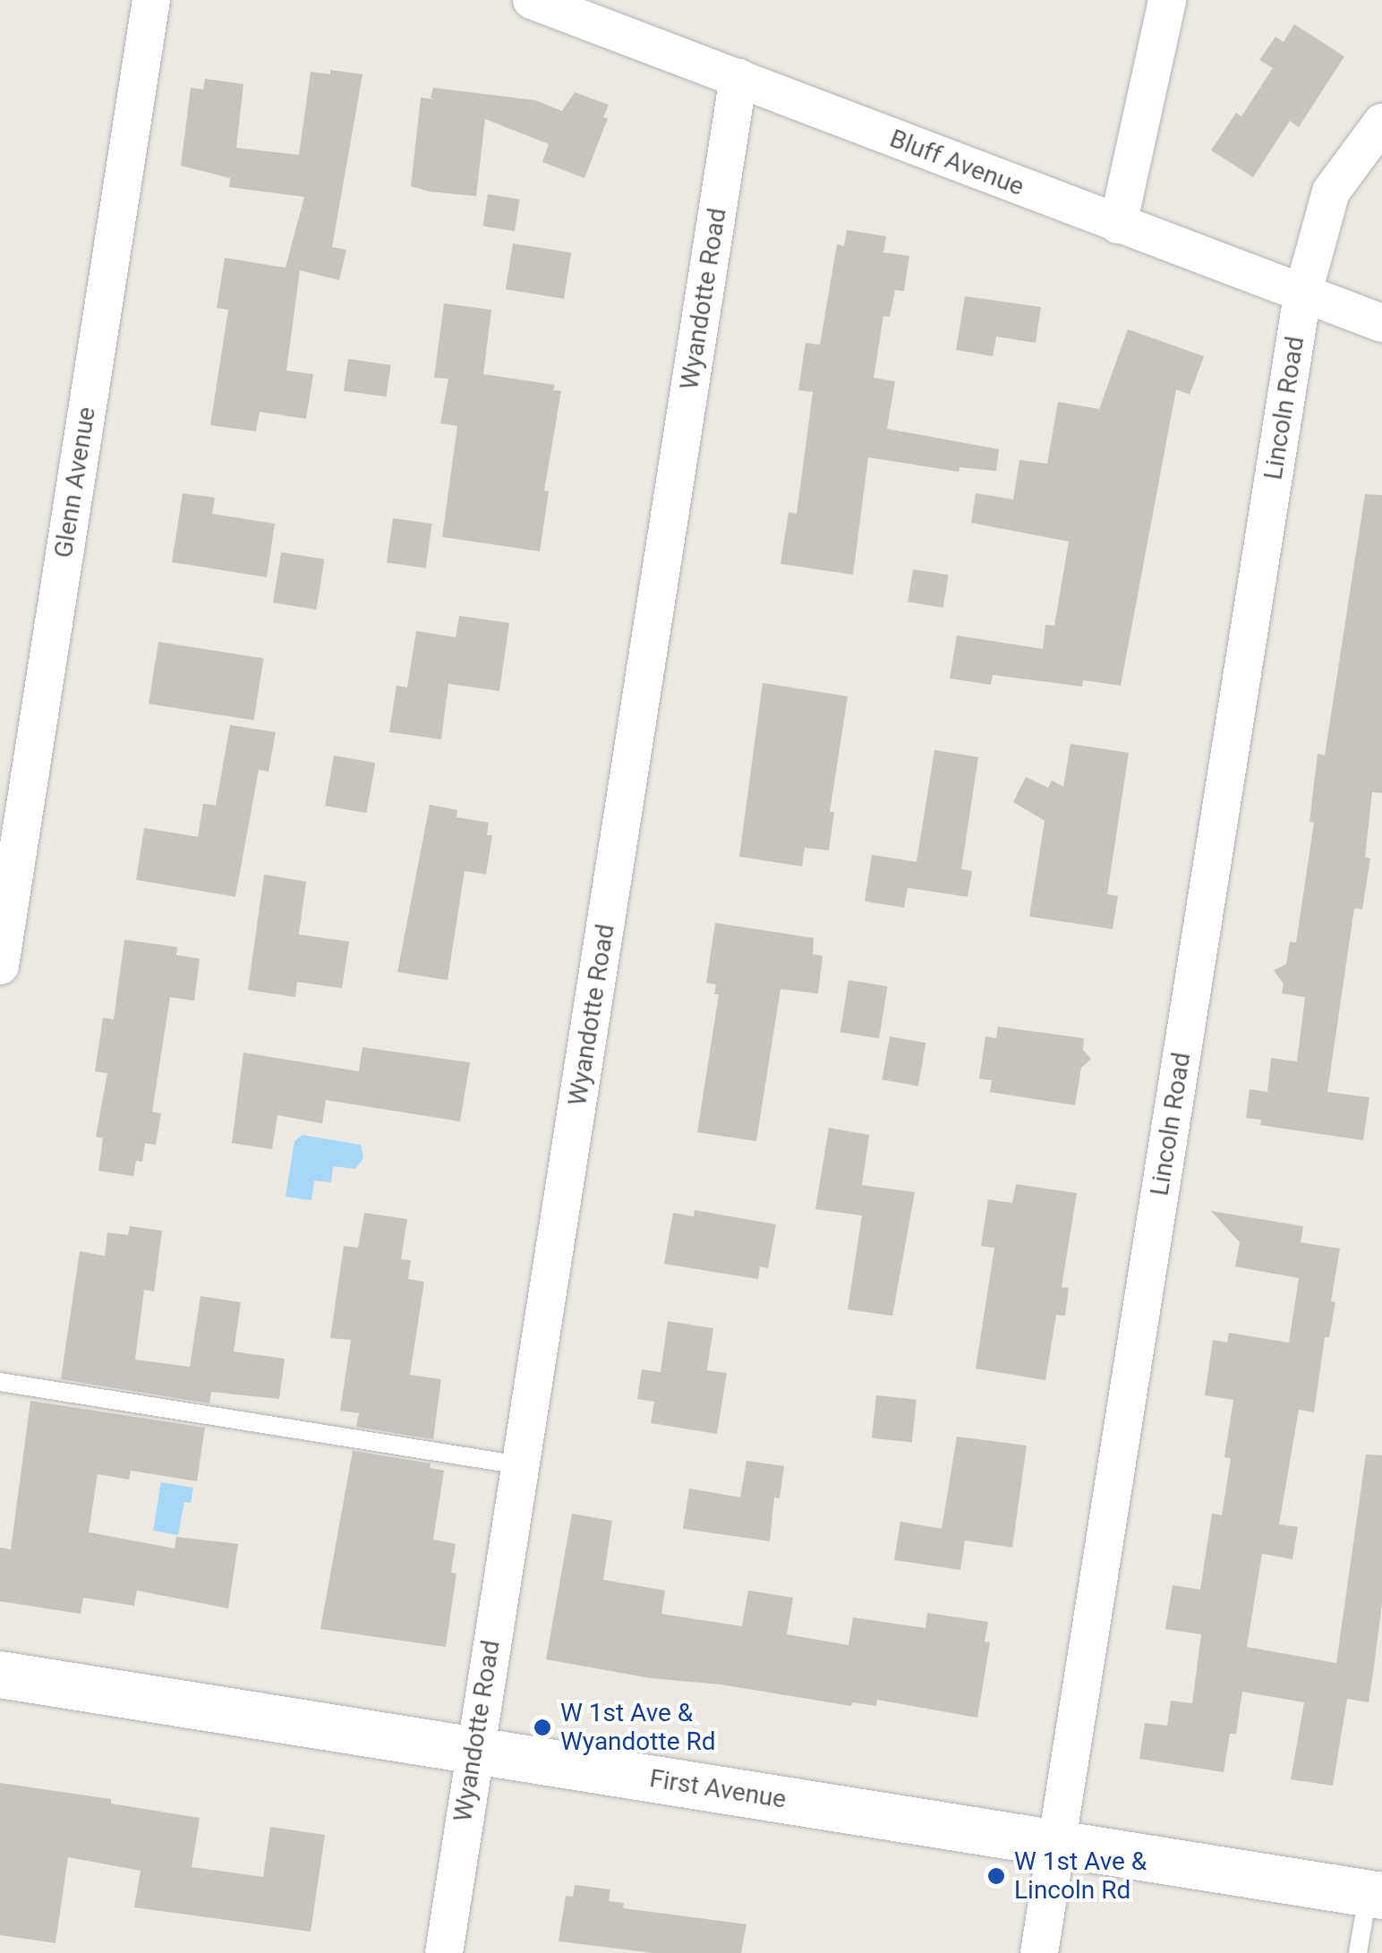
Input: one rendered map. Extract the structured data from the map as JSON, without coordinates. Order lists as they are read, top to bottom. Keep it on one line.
{"streets":{"street":["Bluff Avenue","Wyandotte Road","Lincoln Road","Glenn Avenue","First Avenue"]},"crossings":[["Bluff Avenue","Wyandotte Road"],["Bluff Avenue","Lincoln Road"],["Wyandotte Road","First Avenue"],["Lincoln Road","First Avenue"]],"places":["W 1st Ave & Wyandotte Rd","W 1st Ave & Lincoln Rd"]}
